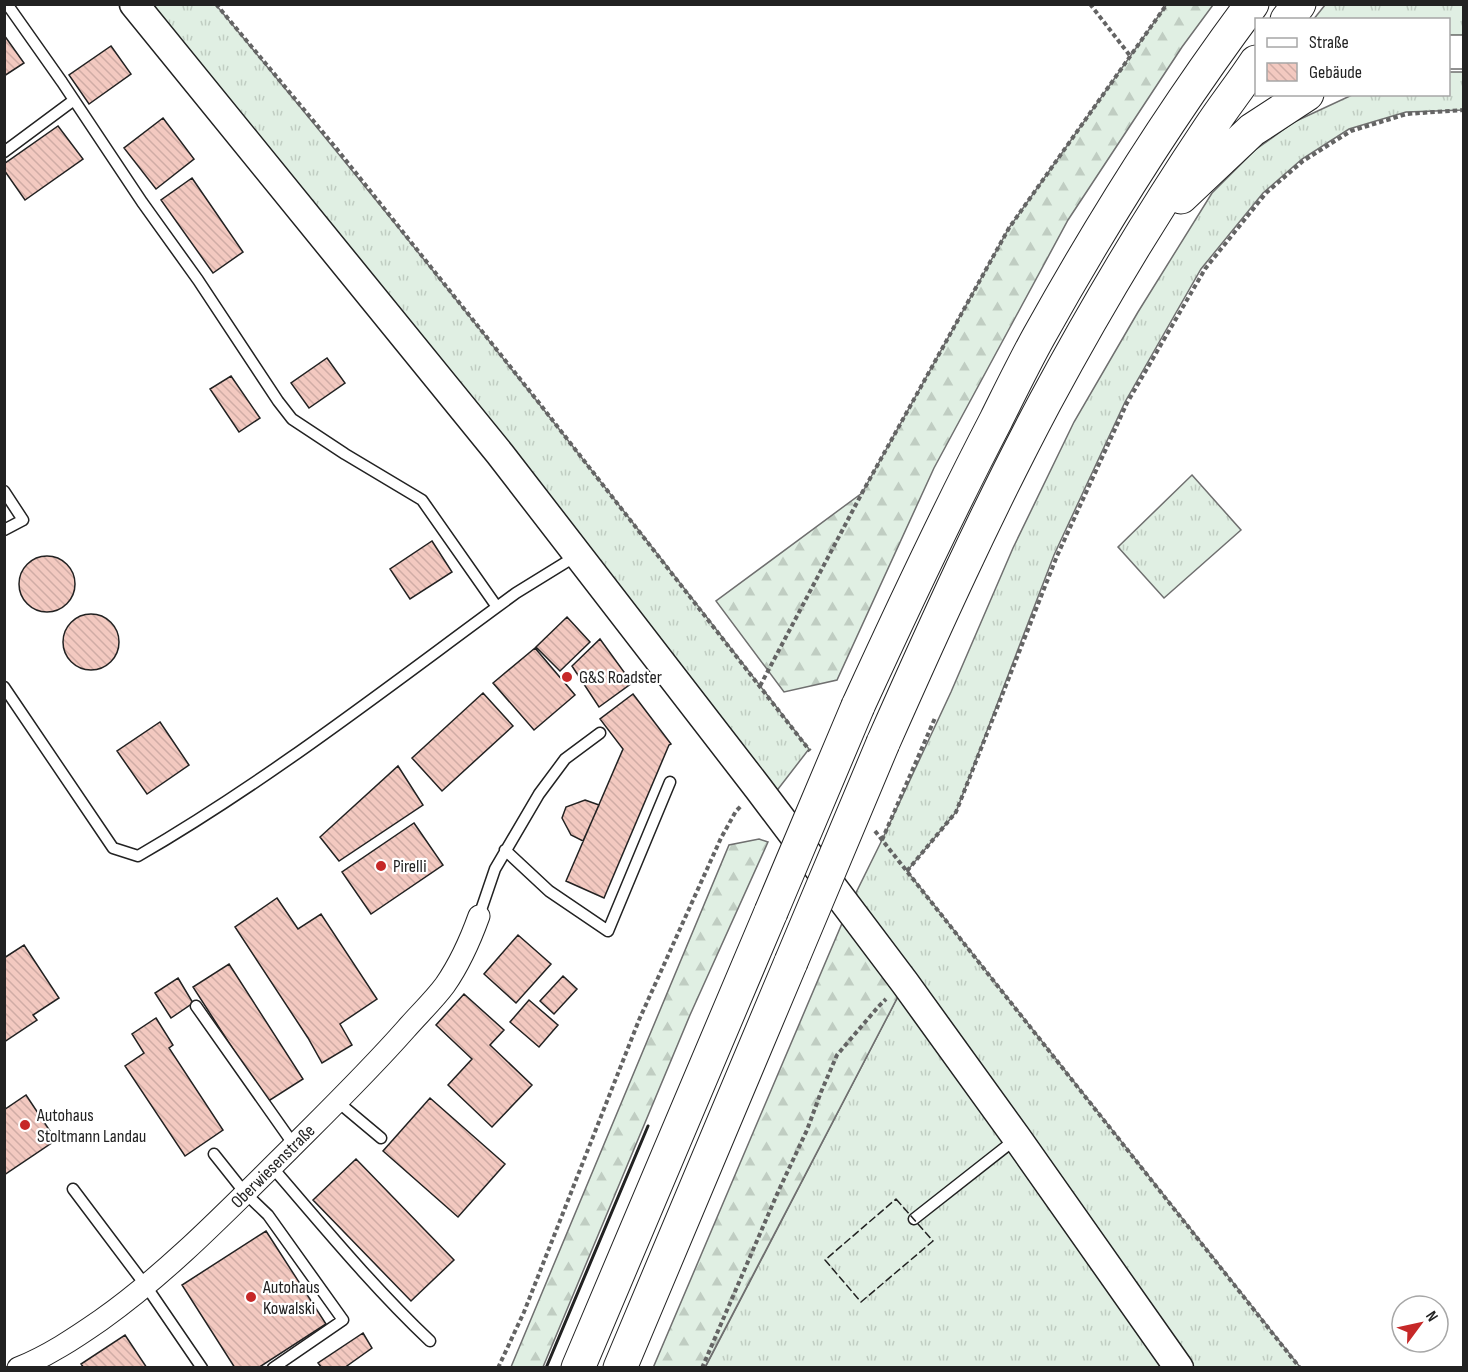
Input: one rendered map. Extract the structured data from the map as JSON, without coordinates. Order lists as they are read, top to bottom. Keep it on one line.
{"streets":{"street":["Oberwiesenstraße"]},"places":["G&S Roadster","Pirelli","Autohaus Stoltmann Landau","Autohaus Kowalski"],"legend":["Straße","Gebäude"],"north":"top right"}
